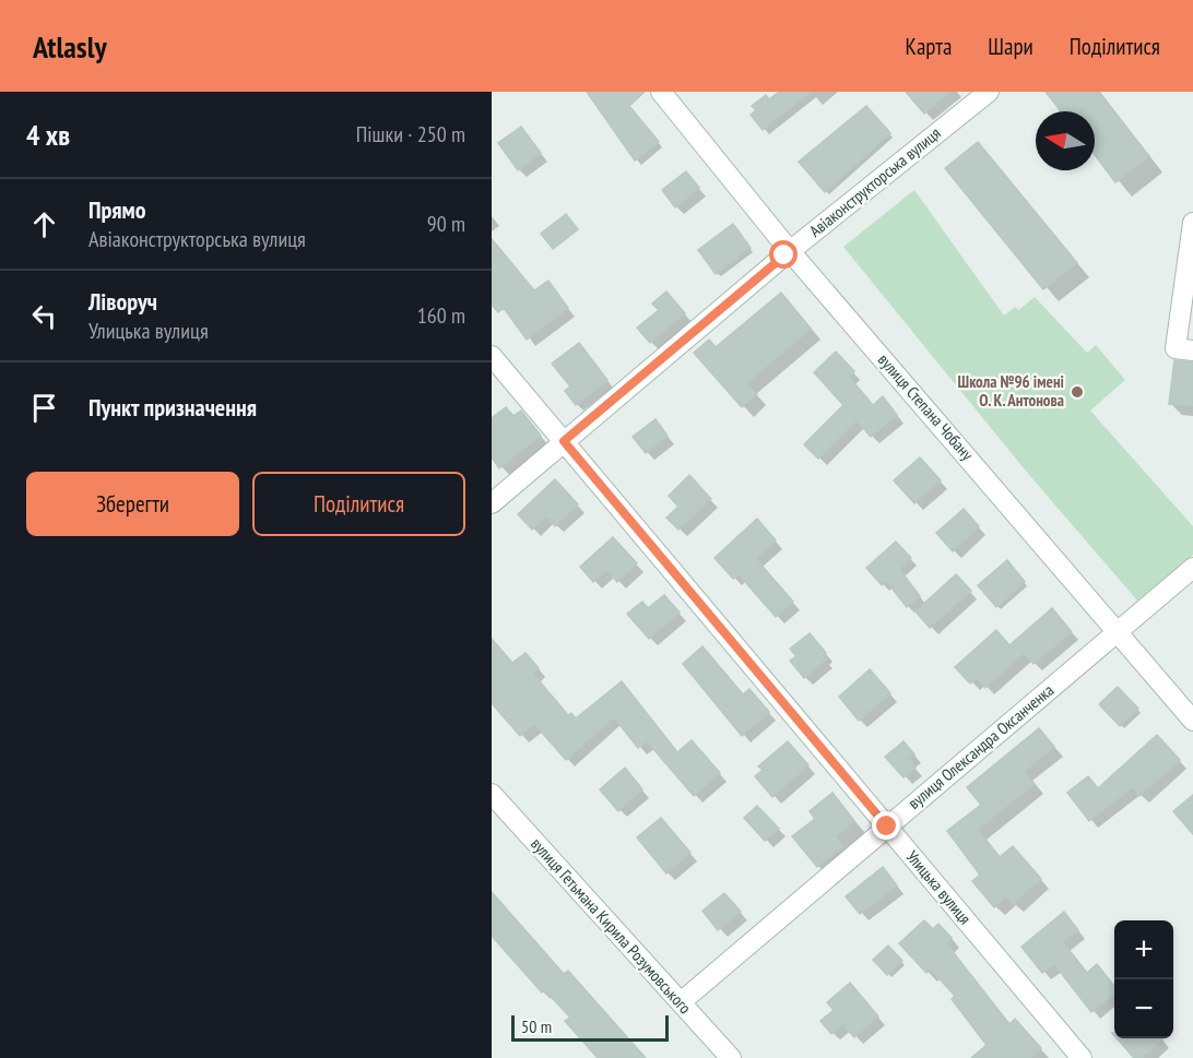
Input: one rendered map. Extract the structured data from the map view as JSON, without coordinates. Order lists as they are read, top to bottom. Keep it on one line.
{"streets":{"street":["Авіаконструкторська вулиця","вулиця Степана Чобану","вулиця Олександра Оксанченка","Улицька вулиця","вулиця Гетьмана Кирила Розумовського"]},"crossings":[["Авіаконструкторська вулиця","вулиця Степана Чобану"],["Авіаконструкторська вулиця","Улицька вулиця"],["вулиця Степана Чобану","вулиця Олександра Оксанченка"],["вулиця Олександра Оксанченка","Улицька вулиця"],["вулиця Олександра Оксанченка","вулиця Гетьмана Кирила Розумовського"]],"places":["Школа №96 імені О. К. Антонова"],"scale_bar":"50 m","north":"left","page":{"header":"Atlasly","nav":["Карта","Шари","Поділитися"],"heading":["4 хв","Пішки · 250 m"],"list":[["Прямо","Авіаконструкторська вулиця","90 m"],["Ліворуч","Улицька вулиця","160 m"],"Пункт призначення"],"buttons":["Зберегти","Поділитися"],"map_buttons":["+","−"],"scale":"50 m"}}
